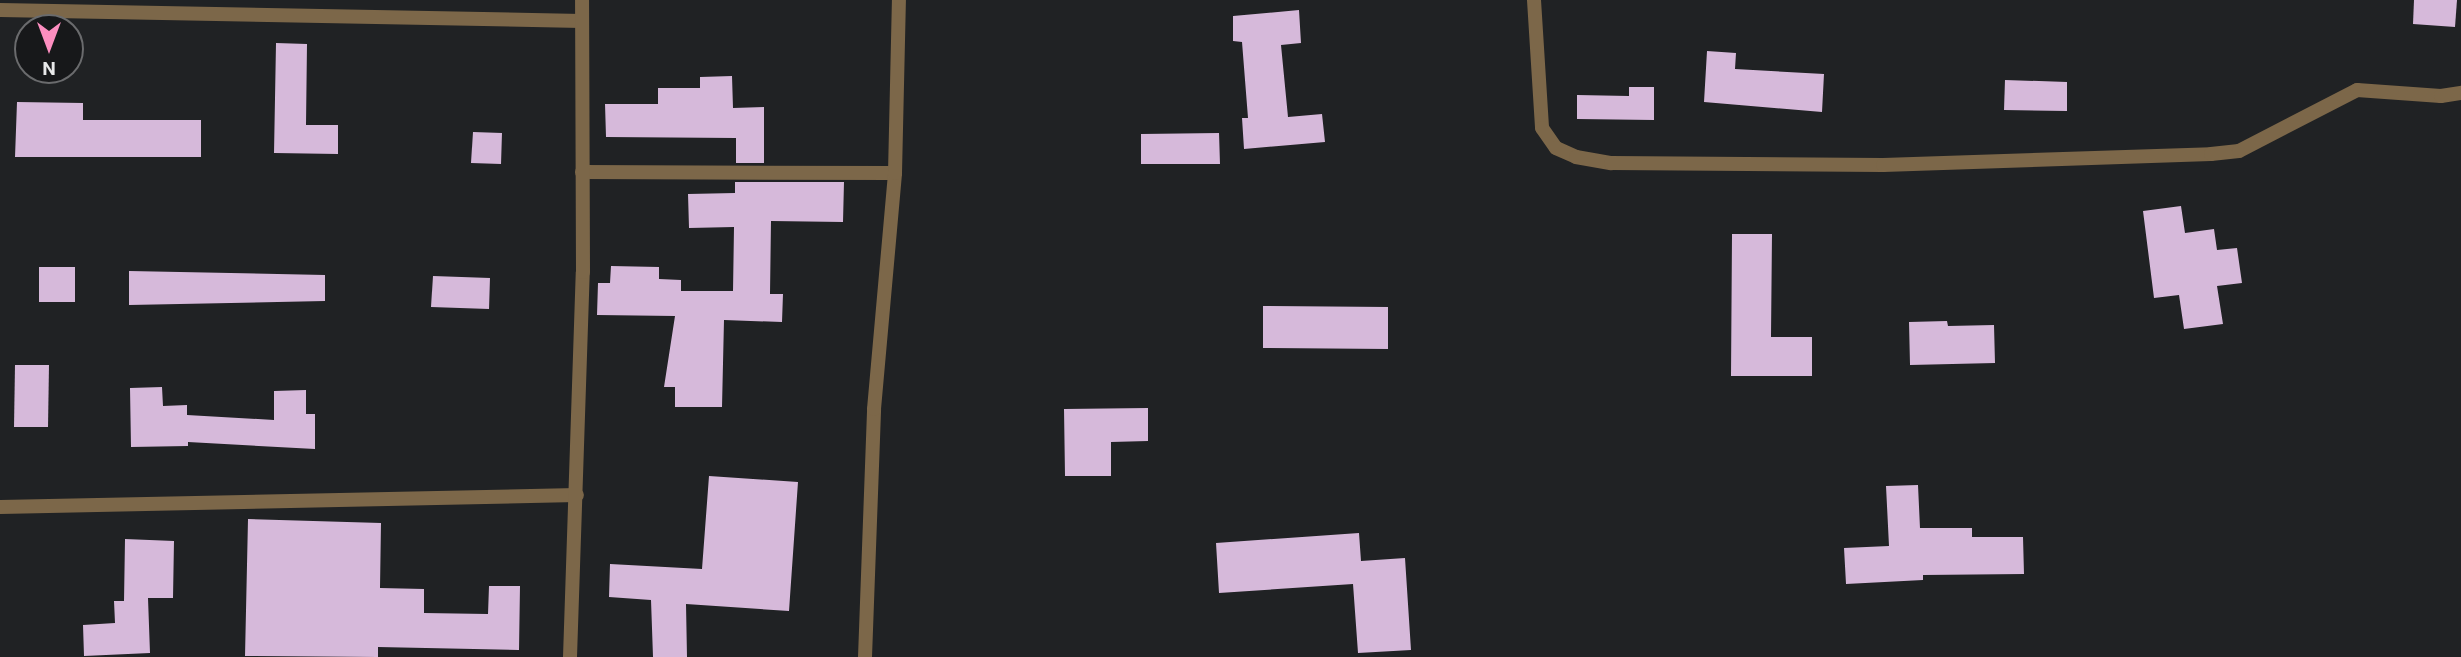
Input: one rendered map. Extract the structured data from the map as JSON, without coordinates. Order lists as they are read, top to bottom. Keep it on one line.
{"north":"bottom"}
